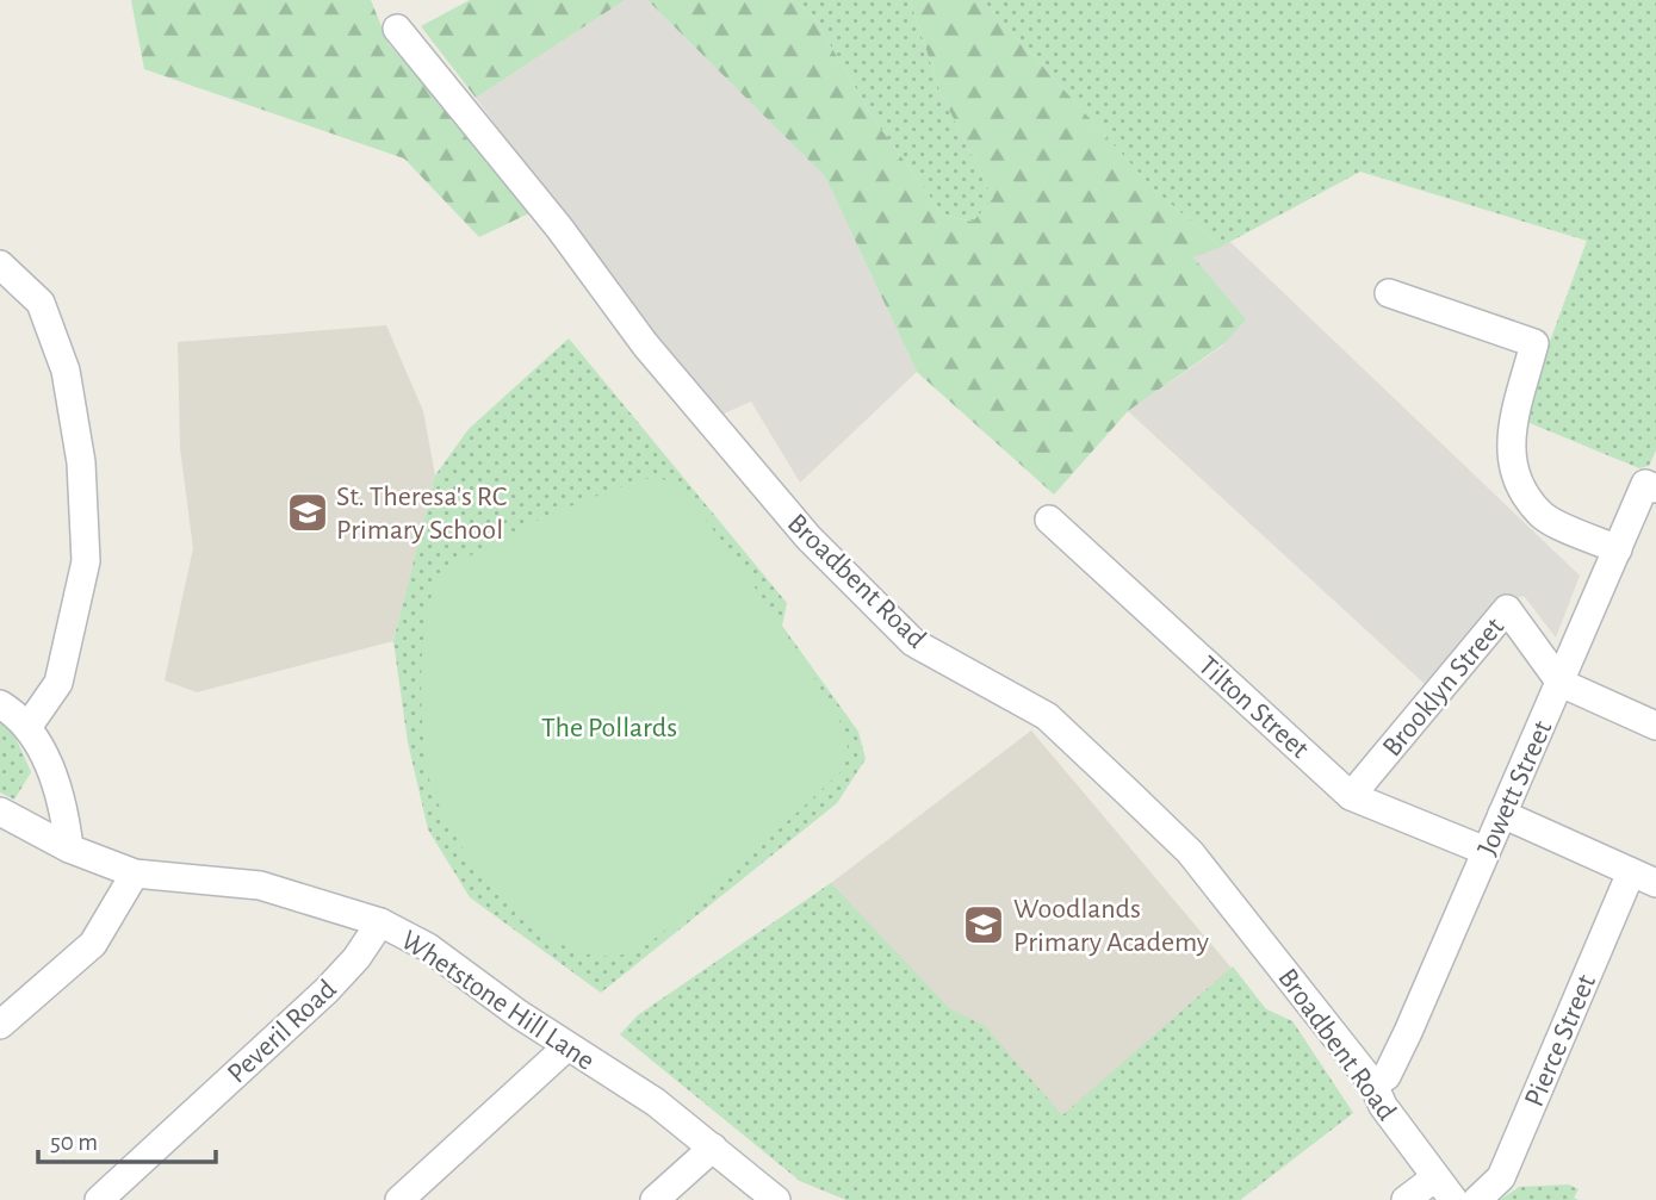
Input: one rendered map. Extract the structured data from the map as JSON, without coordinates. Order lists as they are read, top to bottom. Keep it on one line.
{"streets":{"street":["Broadbent Road","Brooklyn Street","Tilton Street","Jowett Street","Whetstone Hill Lane","Peveril Road","Pierce Street"]},"crossings":[["Broadbent Road","Jowett Street"],["Brooklyn Street","Tilton Street"],["Brooklyn Street","Jowett Street"],["Tilton Street","Jowett Street"],["Whetstone Hill Lane","Peveril Road"]],"parks":["The Pollards"],"places":{"school or university":["St. Theresa's RC Primary School","Woodlands Primary Academy"]},"scale_bar":"50 m"}
